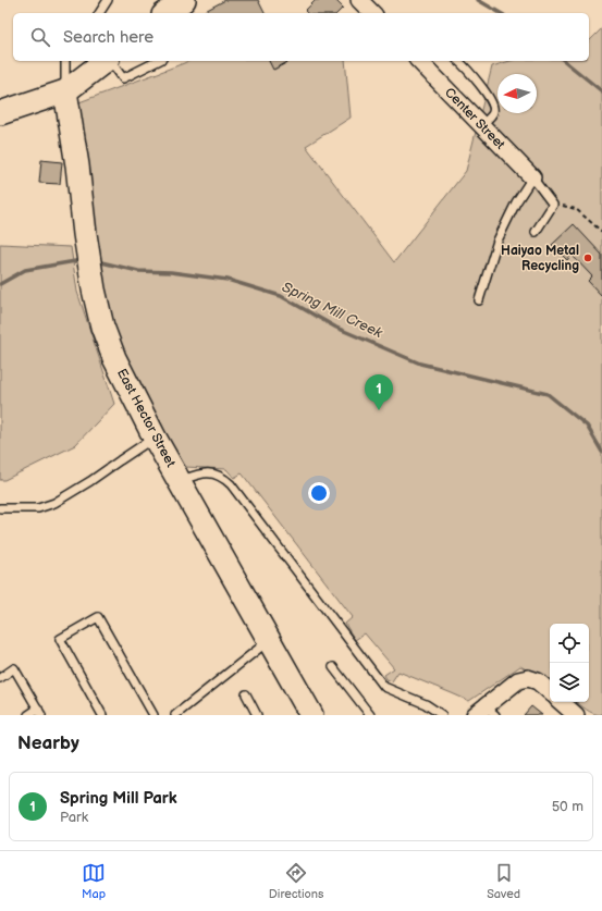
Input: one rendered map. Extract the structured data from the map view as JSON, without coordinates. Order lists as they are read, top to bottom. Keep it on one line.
{"streets":{"main road":["East Hector Street"],"street":["Center Street"]},"water":["Spring Mill Creek"],"places":["Haiyao Metal Recycling"],"north":"left","page":{"search":"Search here","pins":"1","heading":"Nearby","list":[{"mark":"1","name":"Spring Mill Park","note":"Park","value":"50 m"}],"nav":["Map","Directions","Saved"]}}
